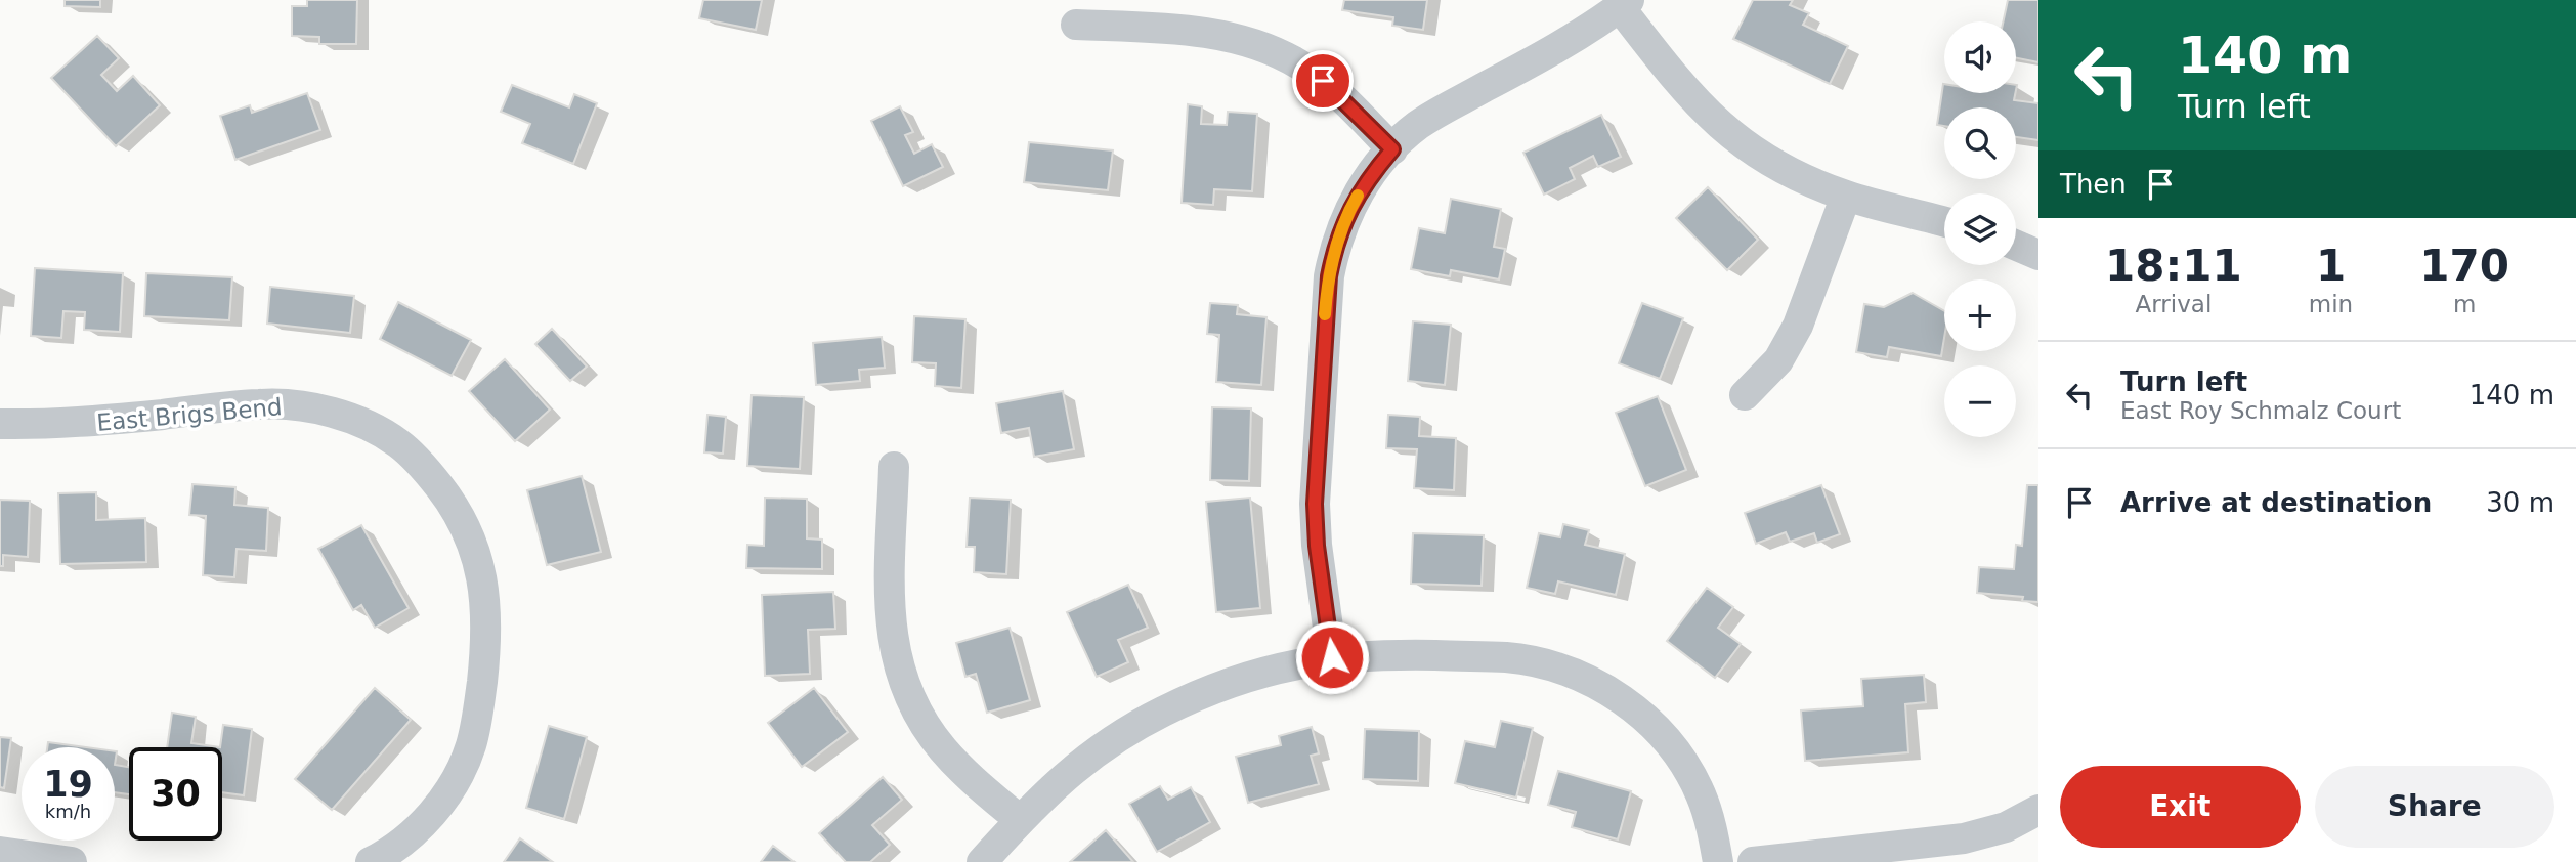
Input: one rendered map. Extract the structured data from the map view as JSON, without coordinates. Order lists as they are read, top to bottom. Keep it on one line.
{"streets":{"street":["East Brigs Bend"]},"page":{"turn":["140 m","Turn left"],"map_buttons":["+","−"],"then":"Then","eta":["18:11","Arrival","1","min","170","m"],"list":[{"name":"Turn left","note":"East Roy Schmalz Court","value":"140 m"},{"name":"Arrive at destination","value":"30 m"}],"speed":"19 km/h","limit":"30","buttons":["Exit","Share"]}}
